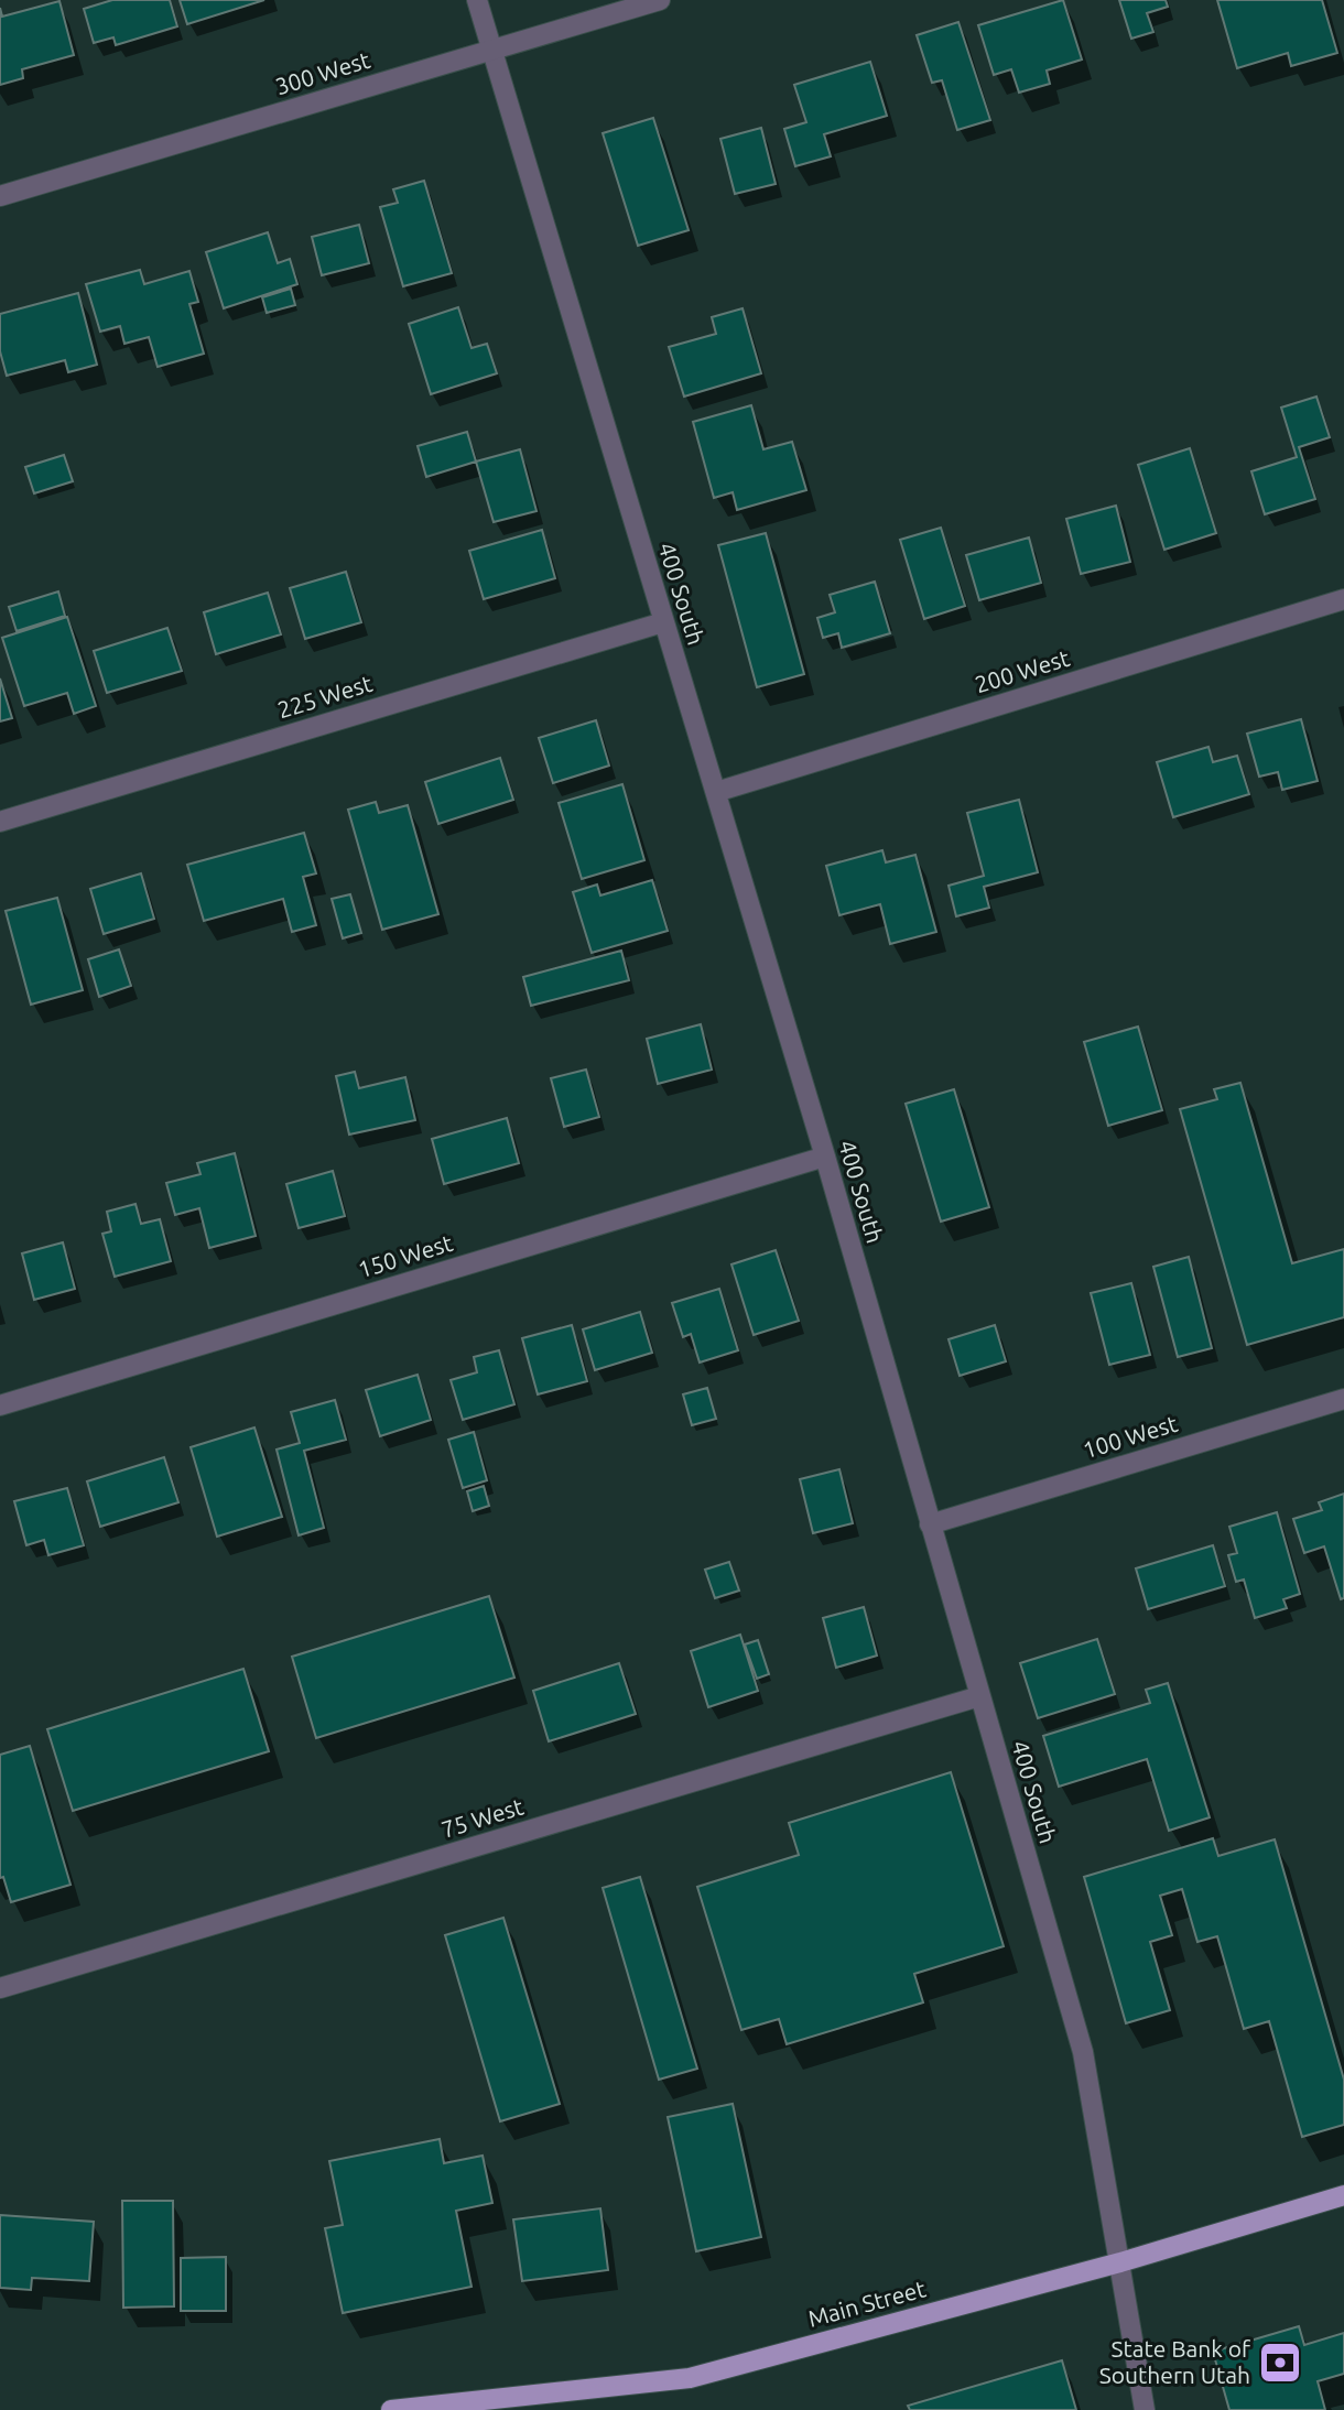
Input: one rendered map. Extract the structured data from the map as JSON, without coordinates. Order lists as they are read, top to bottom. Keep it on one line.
{"streets":{"main road":["Main Street"],"street":["300 West","400 South","200 West","225 West","150 West","100 West","75 West"]},"crossings":[["300 West","400 South"],["400 South","200 West"],["400 South","225 West"],["400 South","150 West"],["400 South","100 West"],["400 South","75 West"],["400 South","Main Street"]],"places":{"bank":["State Bank of Southern Utah"]}}
